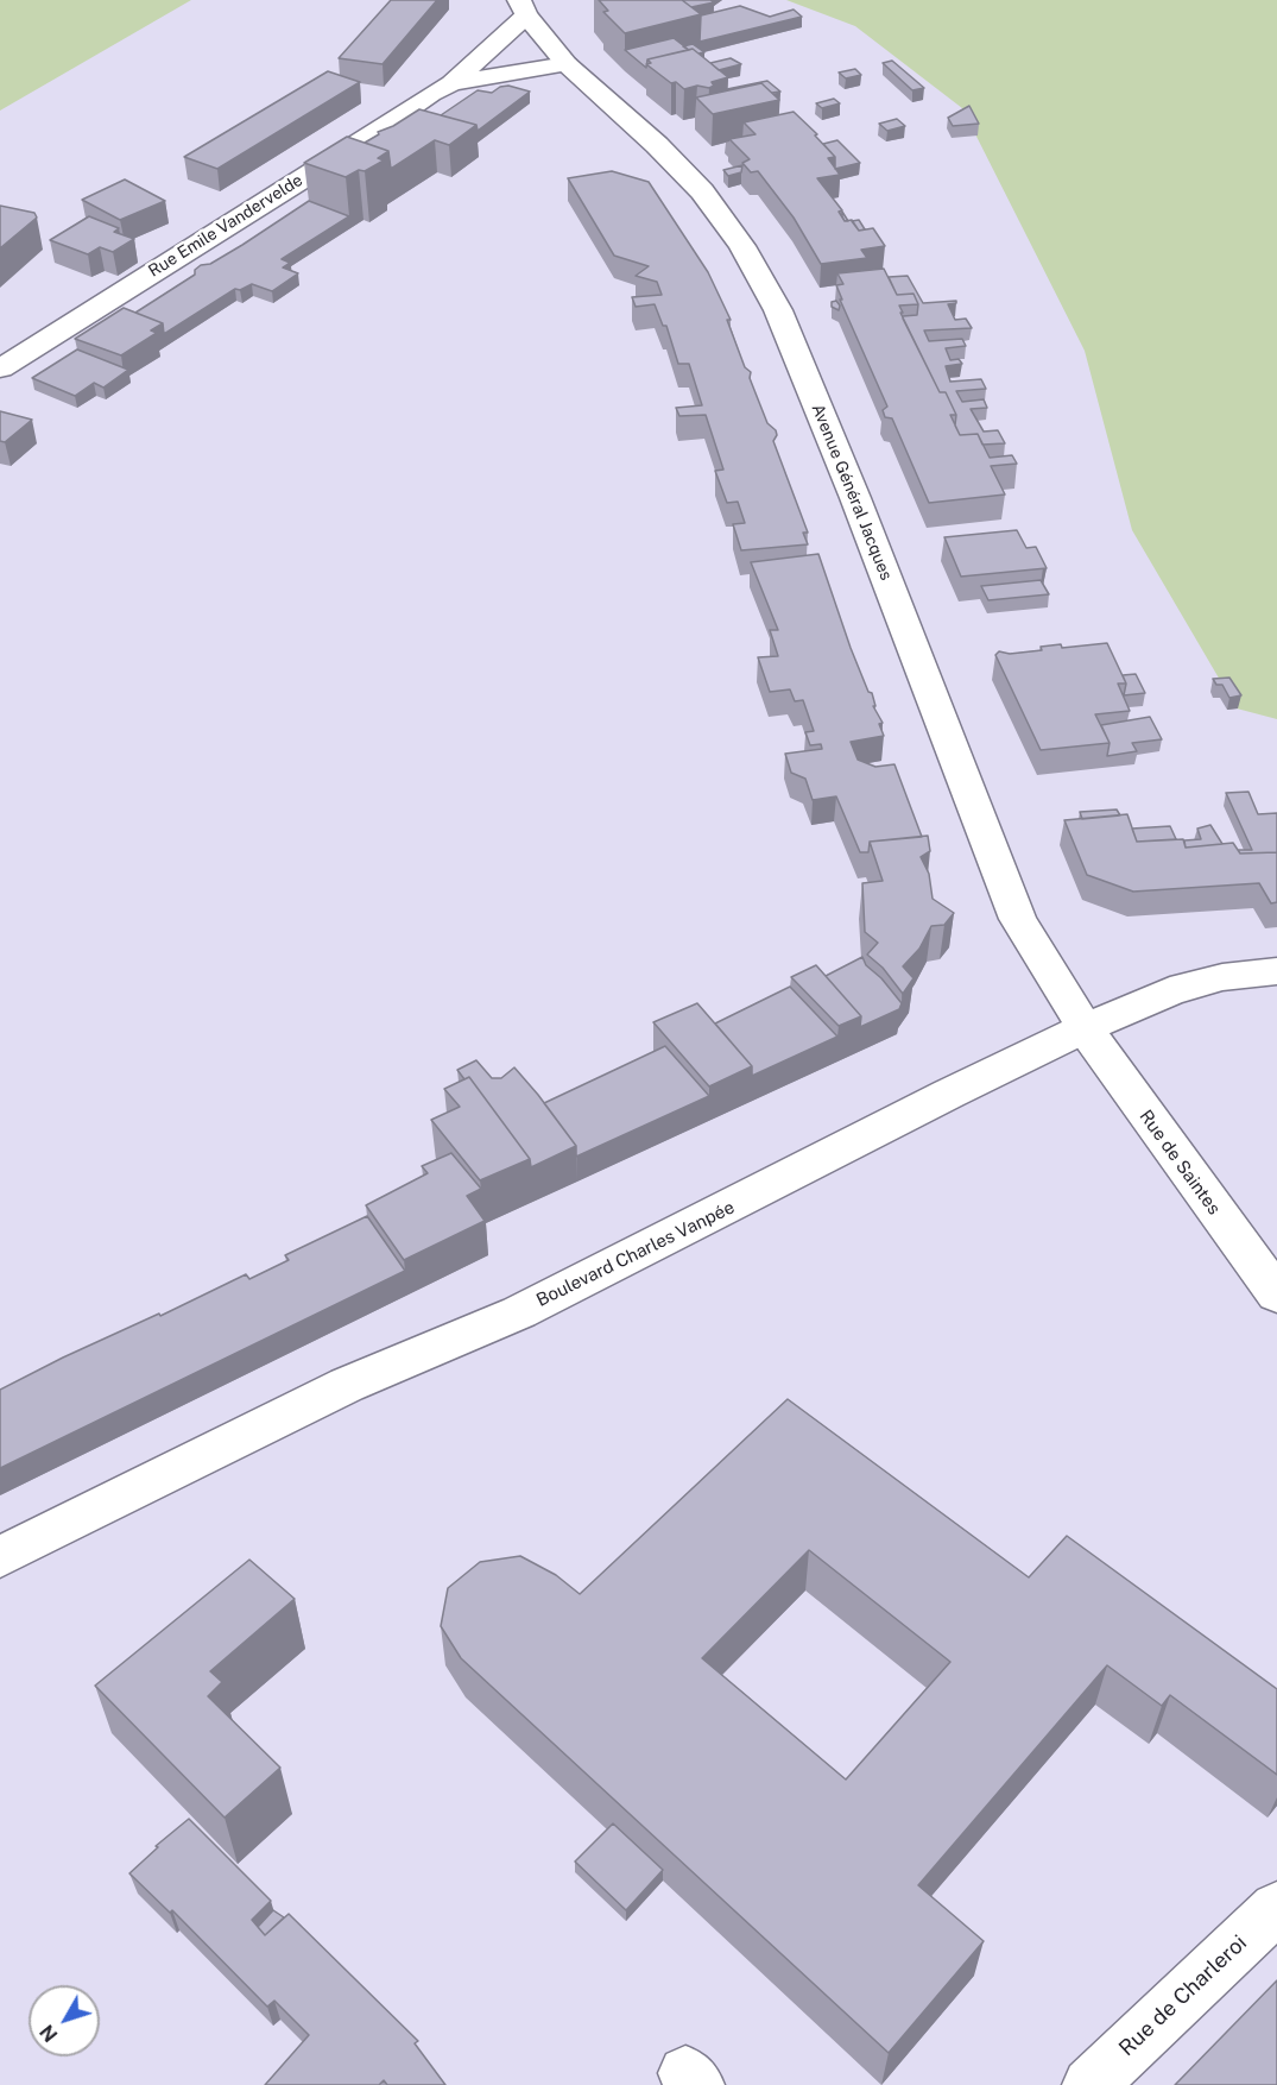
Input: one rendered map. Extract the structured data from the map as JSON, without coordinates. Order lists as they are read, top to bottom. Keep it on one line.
{"streets":{"main road":["Rue Emile Vandervelde","Avenue Général Jacques","Rue de Saintes","Boulevard Charles Vanpée","Rue de Charleroi"]},"crossings":[["Rue Emile Vandervelde","Avenue Général Jacques"],["Avenue Général Jacques","Rue de Saintes"],["Avenue Général Jacques","Boulevard Charles Vanpée"],["Rue de Saintes","Boulevard Charles Vanpée"]],"north":"bottom left"}
